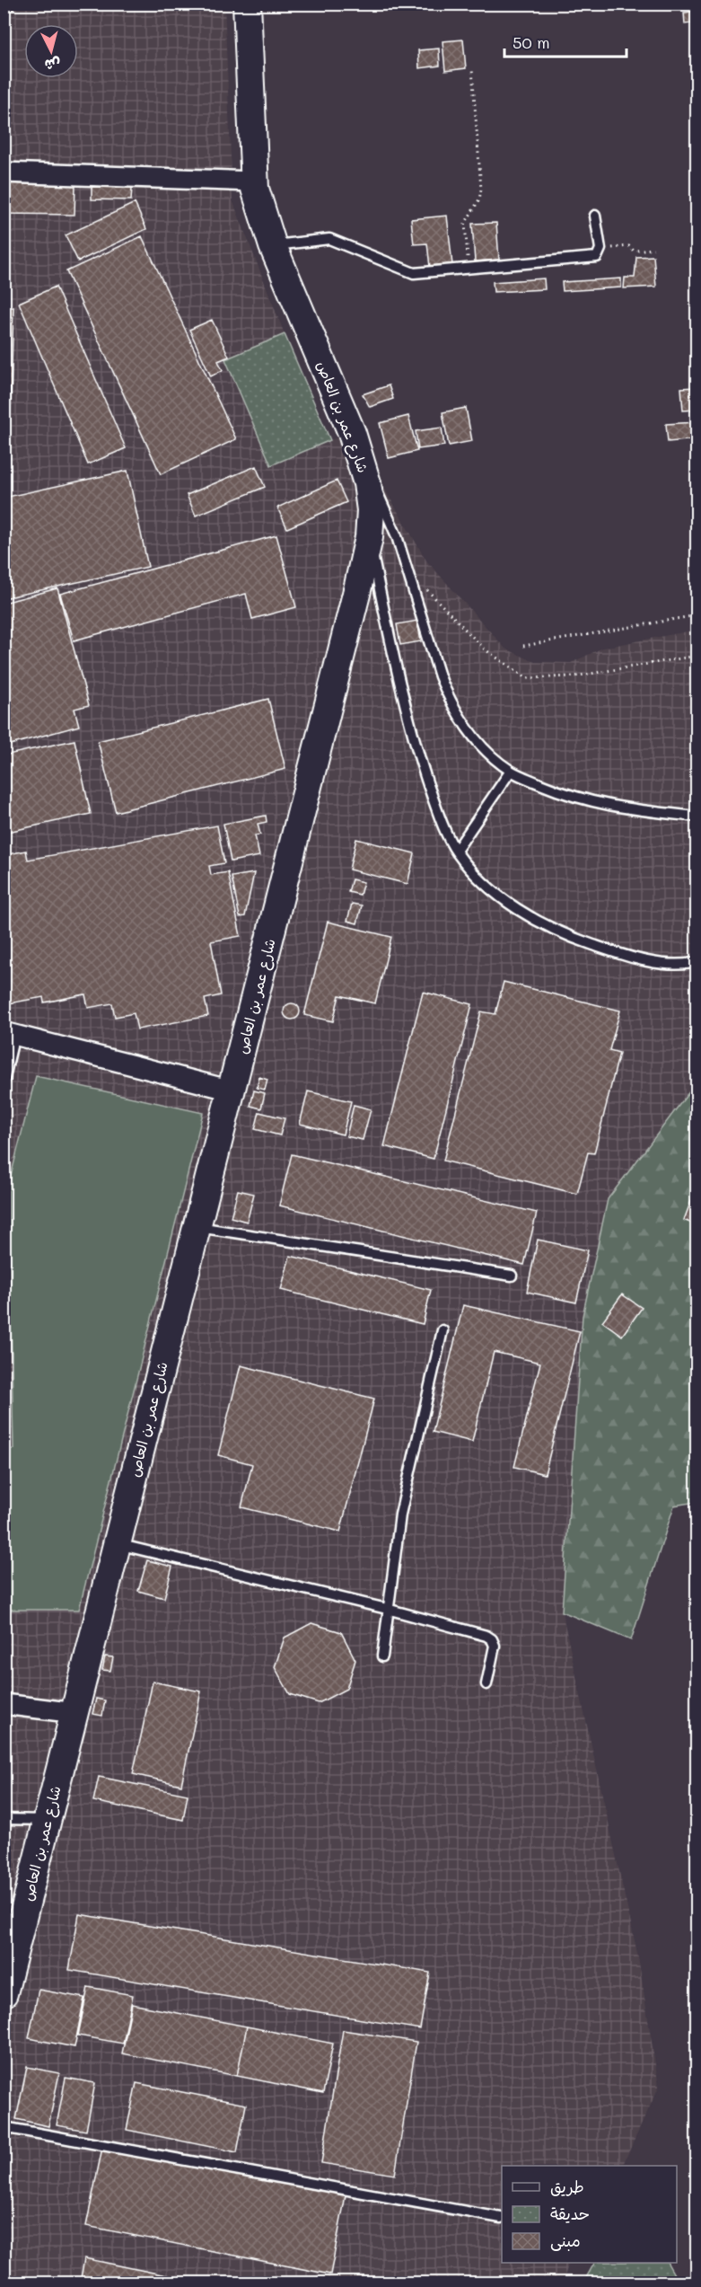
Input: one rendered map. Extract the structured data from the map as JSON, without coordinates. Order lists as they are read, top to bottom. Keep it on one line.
{"streets":{"street":["شارع عمر بن العاص"]},"legend":["طريق","حديقة","مبنى"],"scale_bar":"50 m","north":"bottom"}
